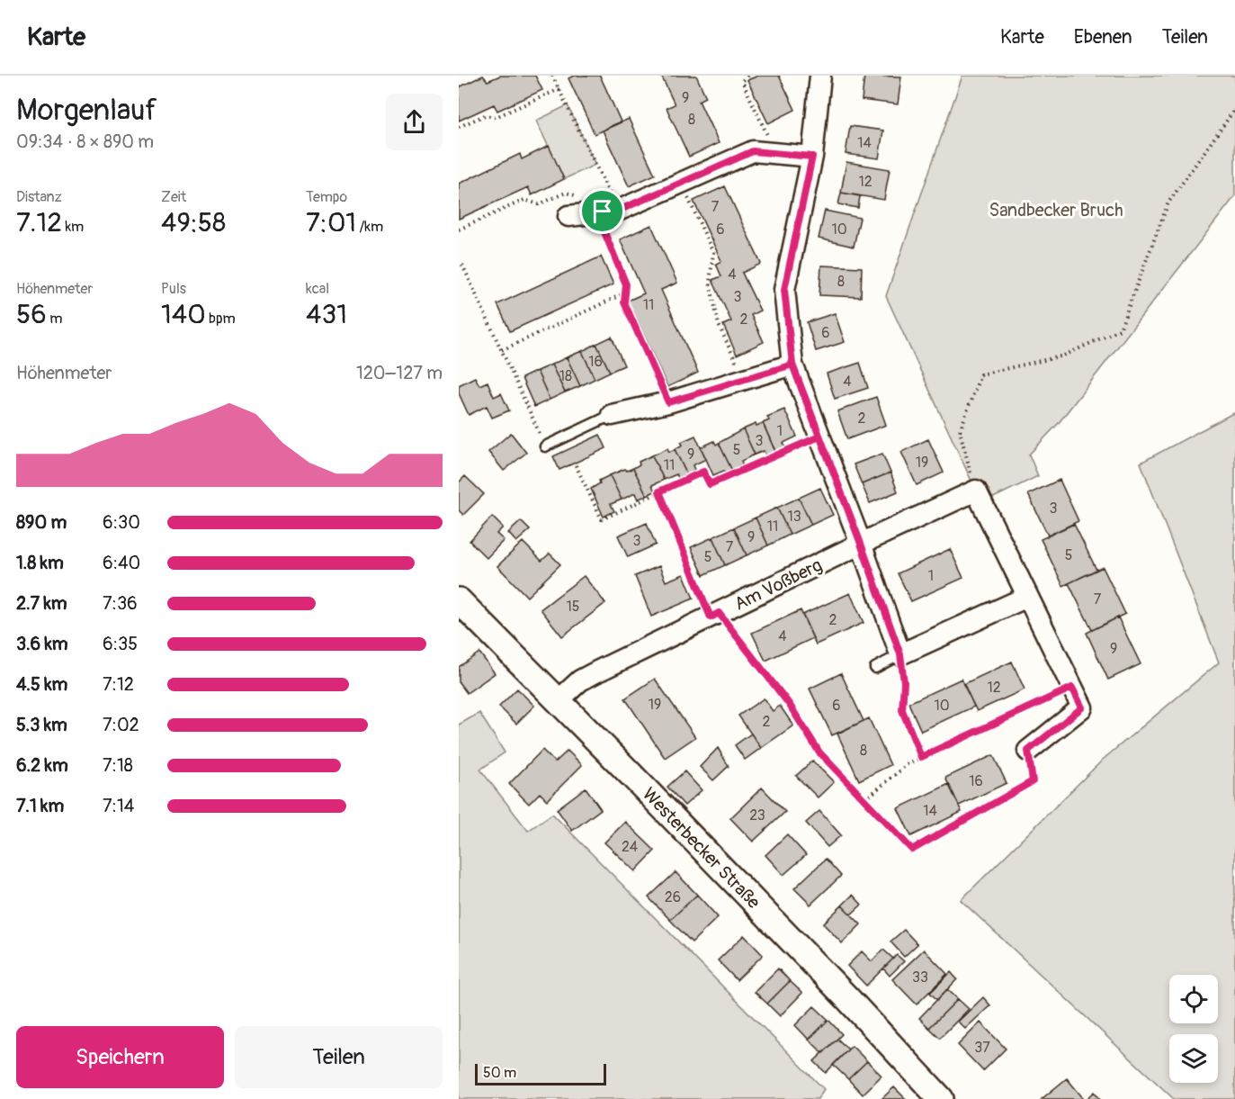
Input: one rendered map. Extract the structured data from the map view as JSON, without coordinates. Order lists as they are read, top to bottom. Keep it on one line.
{"streets":{"street":["Am Voßberg","Westerbecker Straße"]},"crossings":[["Am Voßberg","Westerbecker Straße"]],"parks":["Sandbecker Bruch"],"house_numbers":["9","8","14","12","7","6","10","4","8","3","11","2","6","16","18","4","2","1","3","5","9","19","11","3","13","11","9","3","7","5","5","1","7","15","2","4","9","12","19","6","10","2","8","16","14","23","24","26","33","37"],"scale_bar":"50 m","page":{"header":"Karte","nav":["Karte","Ebenen","Teilen"],"heading":["Morgenlauf","09:34 · 8 × 890 m"],"stats":[["Distanz","7.12 km"],["Zeit","49:58"],["Tempo","7:01 /km"],["Höhenmeter","56 m"],["Puls","140 bpm"],["kcal","431"]],"chart":["Höhenmeter","120–127 m"],"list":[{"name":"890 m","note":"6:30"},{"name":"1.8 km","note":"6:40"},{"name":"2.7 km","note":"7:36"},{"name":"3.6 km","note":"6:35"},{"name":"4.5 km","note":"7:12"},{"name":"5.3 km","note":"7:02"},{"name":"6.2 km","note":"7:18"},{"name":"7.1 km","note":"7:14"}],"buttons":["Speichern","Teilen"],"scale":"50 m"}}
